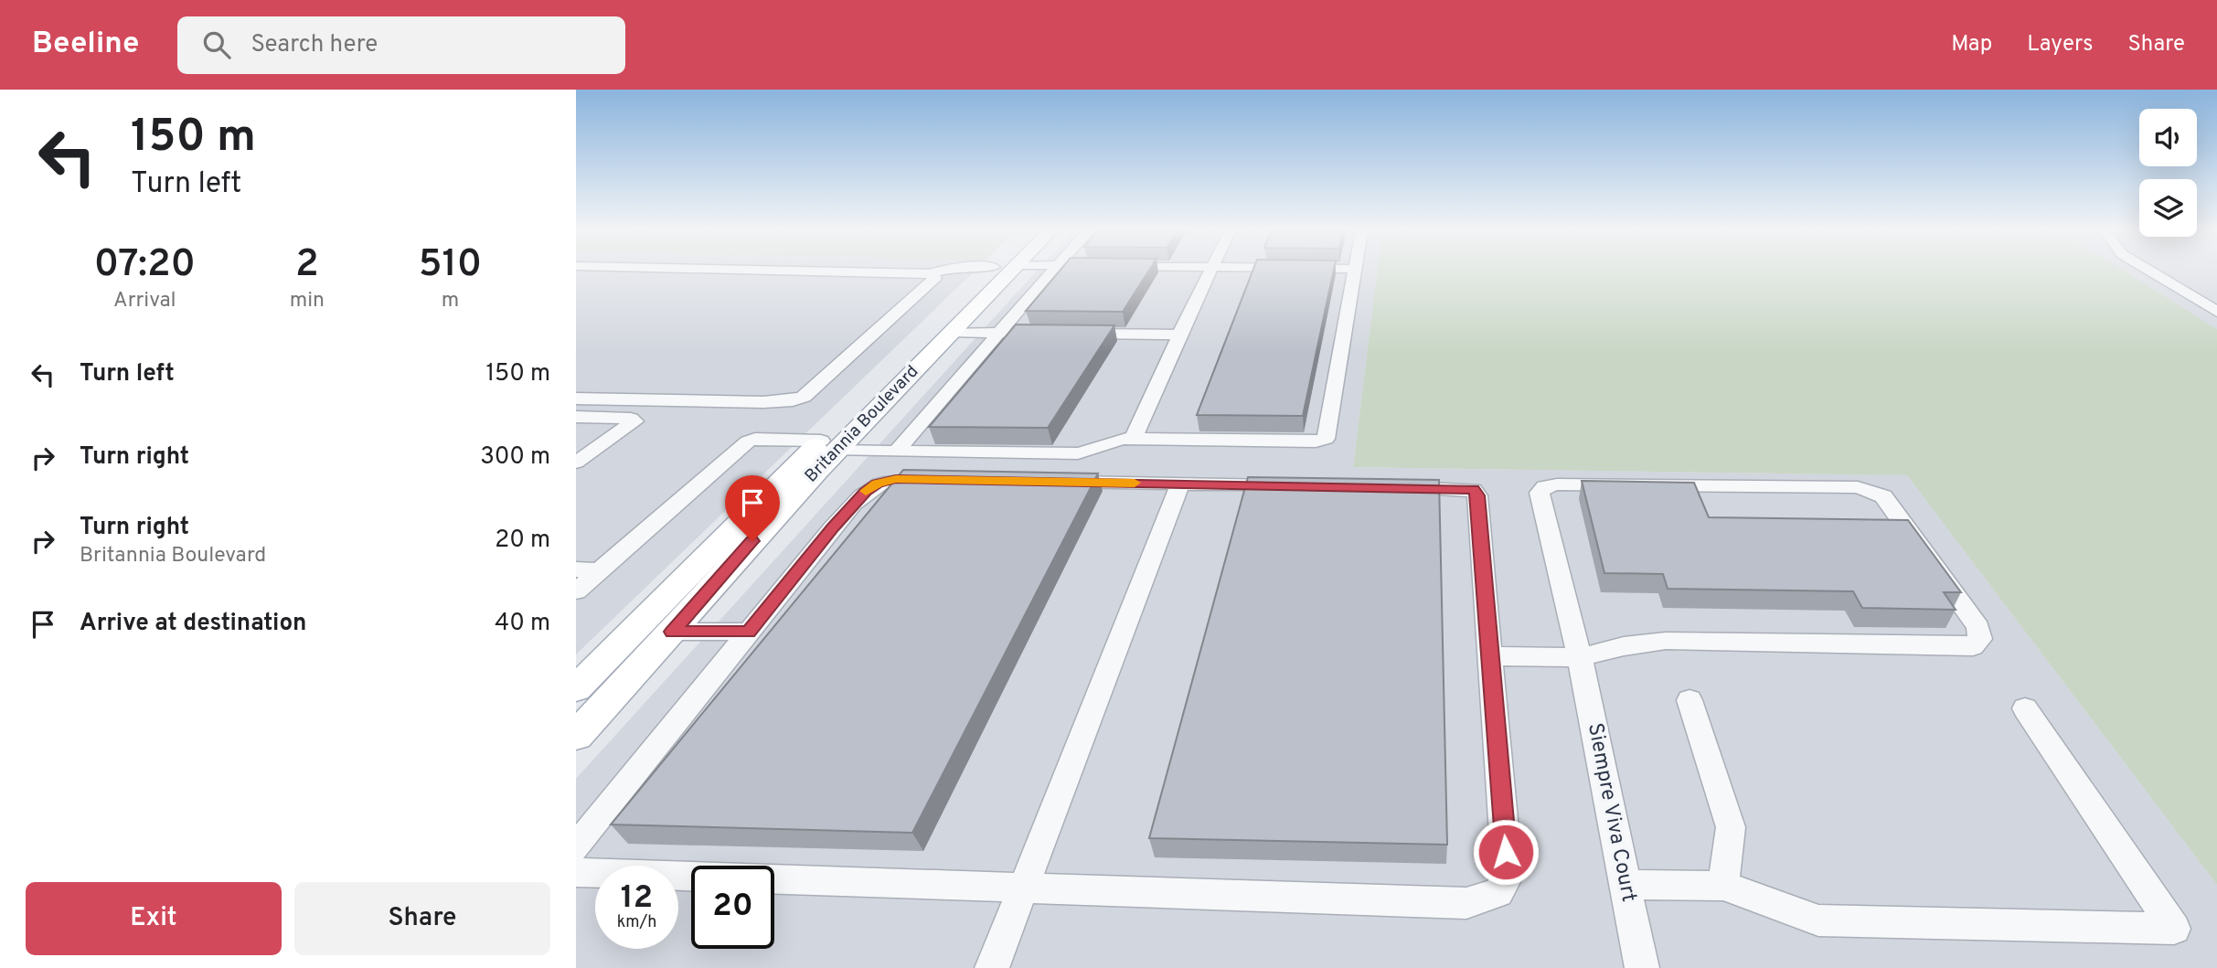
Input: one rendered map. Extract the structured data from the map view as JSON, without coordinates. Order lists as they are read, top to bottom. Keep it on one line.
{"streets":{"main road":["Britannia Boulevard"],"street":["Siempre Viva Court"]},"page":{"header":"Beeline","search":"Search here","nav":["Map","Layers","Share"],"turn":["150 m","Turn left"],"eta":["07:20","Arrival","2","min","510","m"],"list":[{"name":"Turn left","value":"150 m"},{"name":"Turn right","value":"300 m"},{"name":"Turn right","note":"Britannia Boulevard","value":"20 m"},{"name":"Arrive at destination","value":"40 m"}],"speed":"12 km/h","limit":"20","buttons":["Exit","Share"]}}
